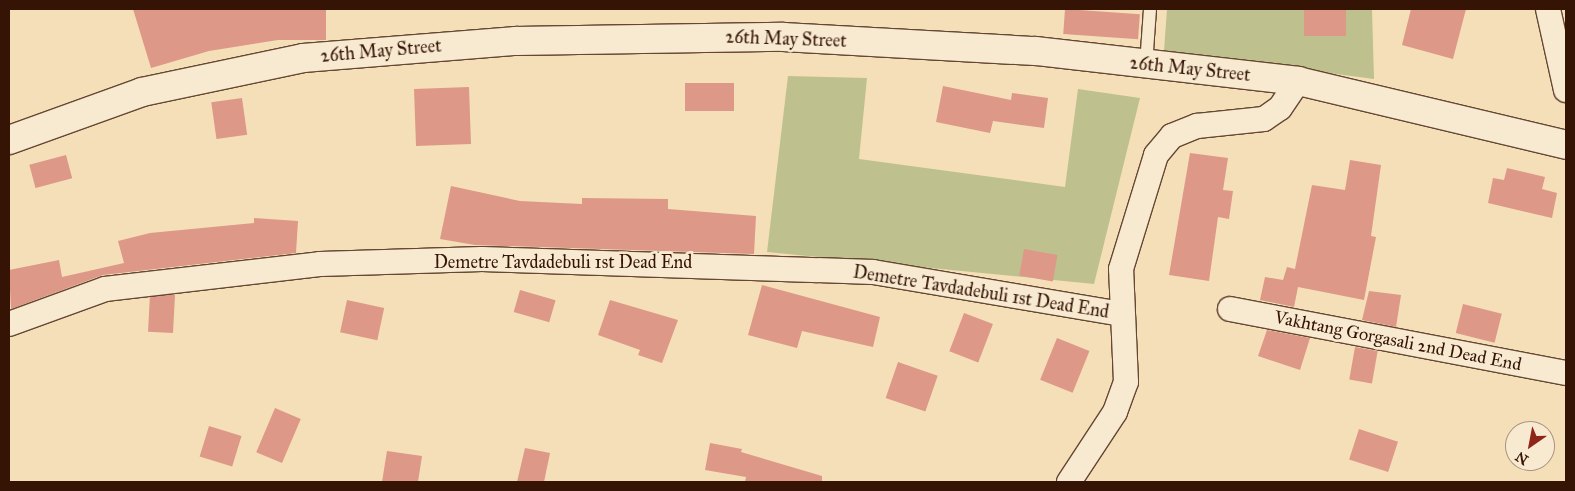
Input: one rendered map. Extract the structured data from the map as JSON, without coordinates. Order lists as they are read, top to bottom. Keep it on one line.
{"streets":{"street":["26th May Street","Demetre Tavdadebuli 1st Dead End","Vakhtang Gorgasali 2nd Dead End"]},"north":"bottom left"}
